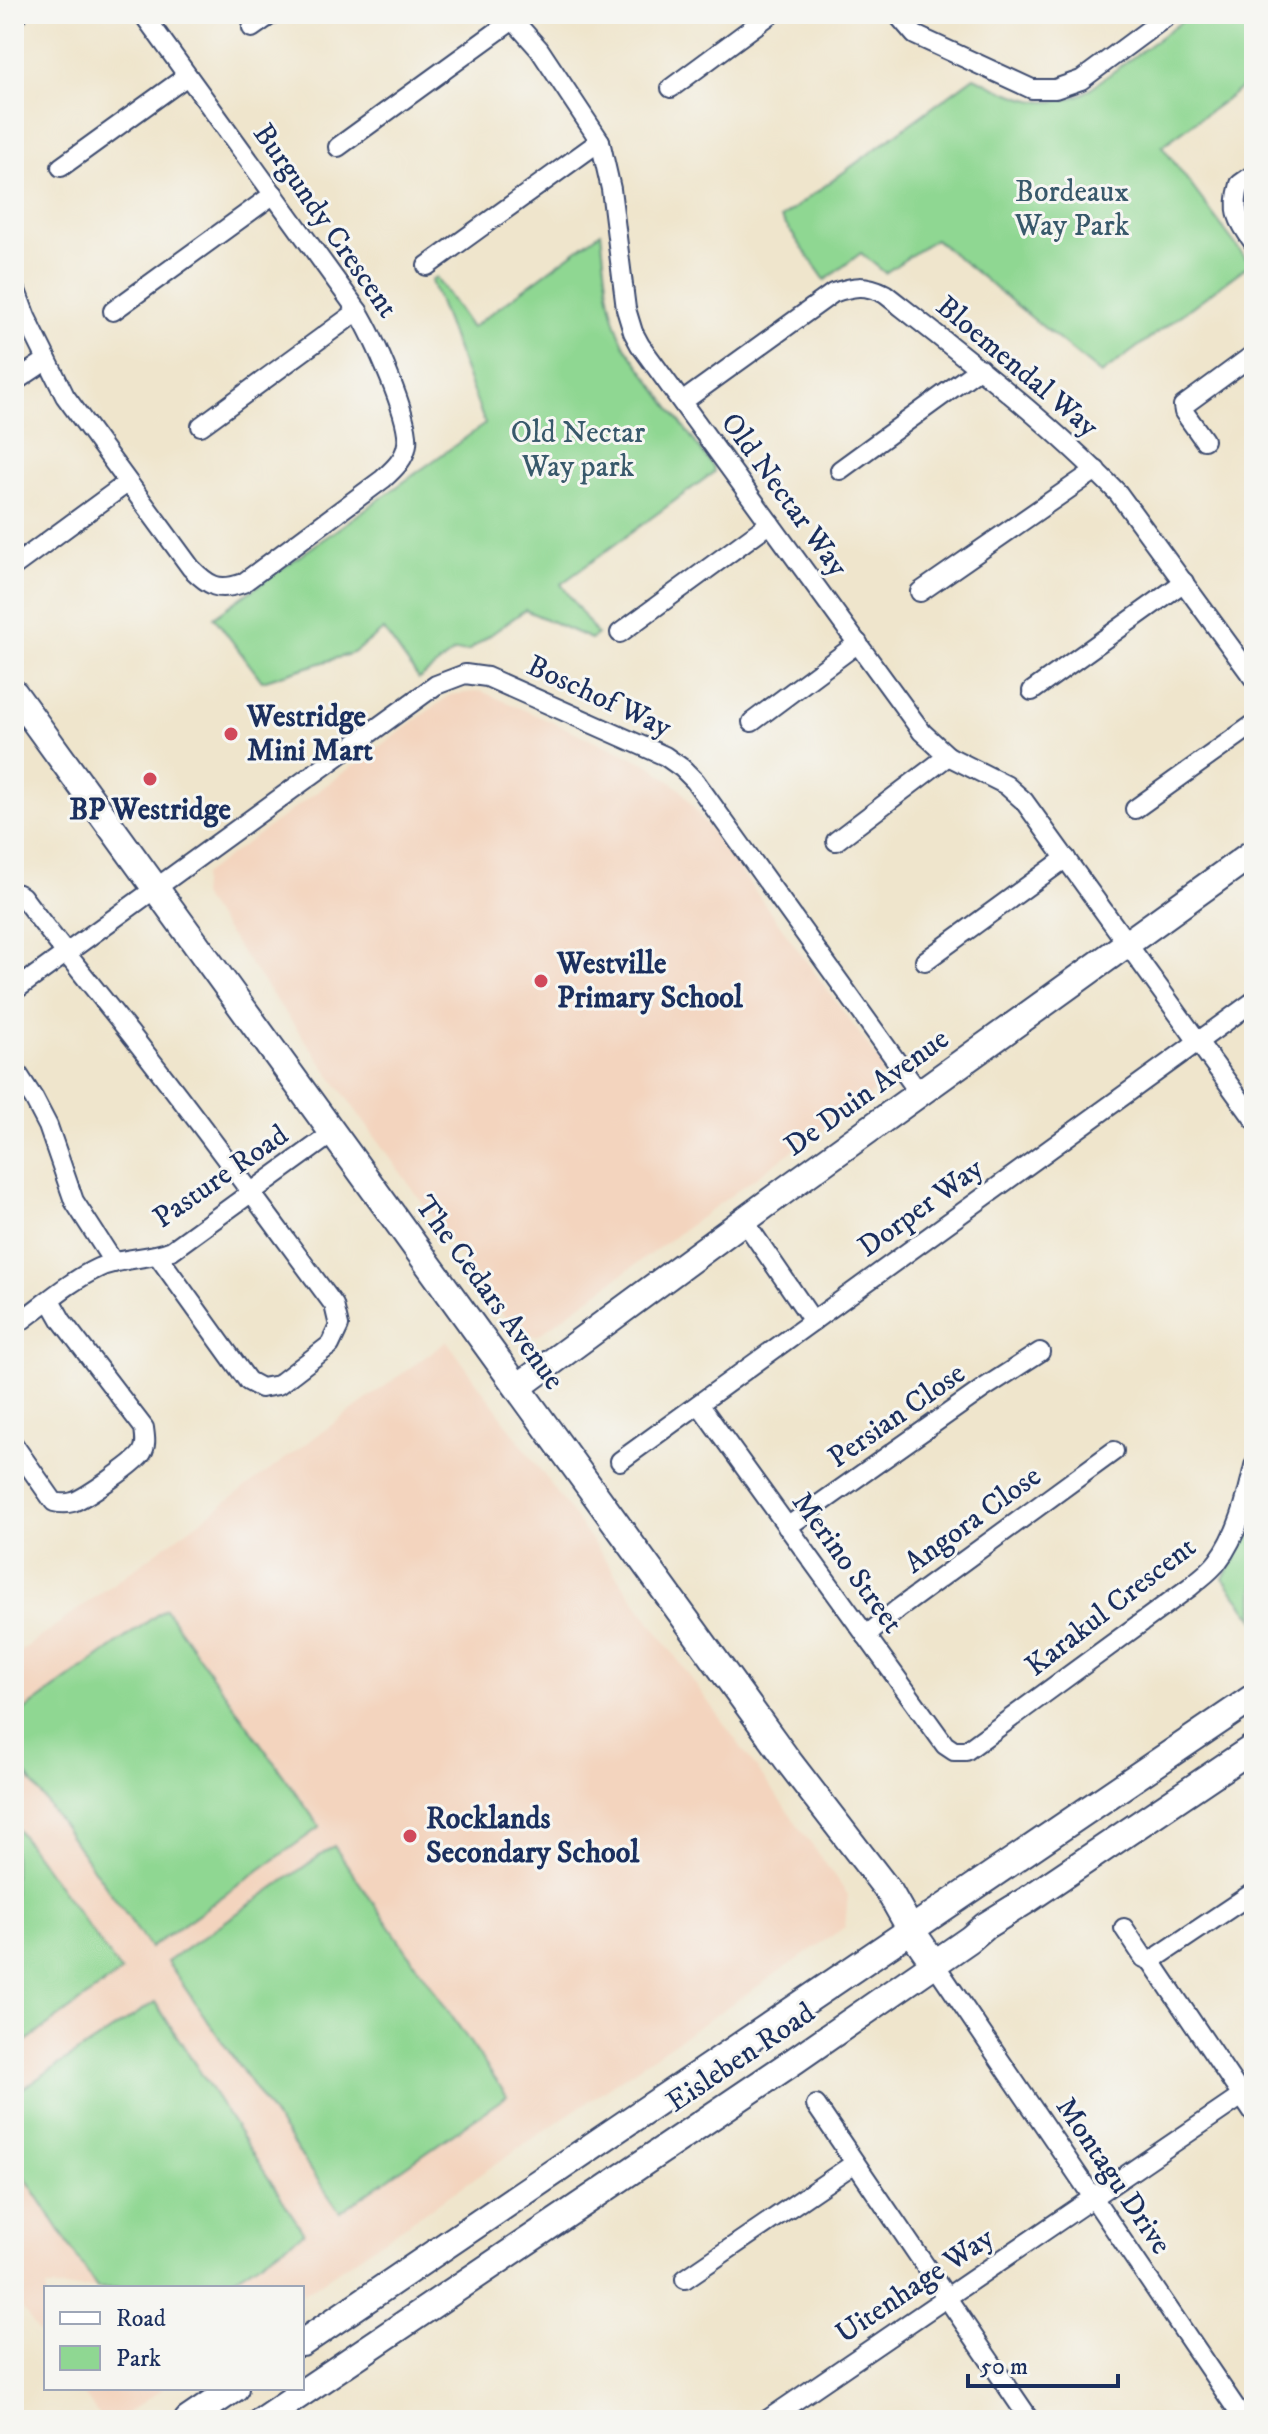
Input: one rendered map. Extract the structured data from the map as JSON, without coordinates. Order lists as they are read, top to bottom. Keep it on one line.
{"streets":{"street":["Burgundy Crescent","Bloemendal Way","Old Nectar Way","Boschof Way","De Duin Avenue","Pasture Road","Dorper Way","The Cedars Avenue","Persian Close","Angora Close","Merino Street","Karakul Crescent","Eisleben Road","Montagu Drive","Uitenhage Way"]},"crossings":[["Bloemendal Way","Old Nectar Way"],["Old Nectar Way","De Duin Avenue"],["Boschof Way","De Duin Avenue"],["Boschof Way","The Cedars Avenue"],["De Duin Avenue","The Cedars Avenue"],["Pasture Road","The Cedars Avenue"],["Dorper Way","Merino Street"],["The Cedars Avenue","Eisleben Road"],["The Cedars Avenue","Montagu Drive"],["Persian Close","Merino Street"],["Angora Close","Merino Street"],["Merino Street","Karakul Crescent"],["Eisleben Road","Montagu Drive"],["Montagu Drive","Uitenhage Way"]],"parks":["Bordeaux Way Park","Old Nectar Way park"],"places":["Westridge Mini Mart","BP Westridge","Westville Primary School","Rocklands Secondary School"],"legend":["Road","Park"],"scale_bar":"50 m"}
